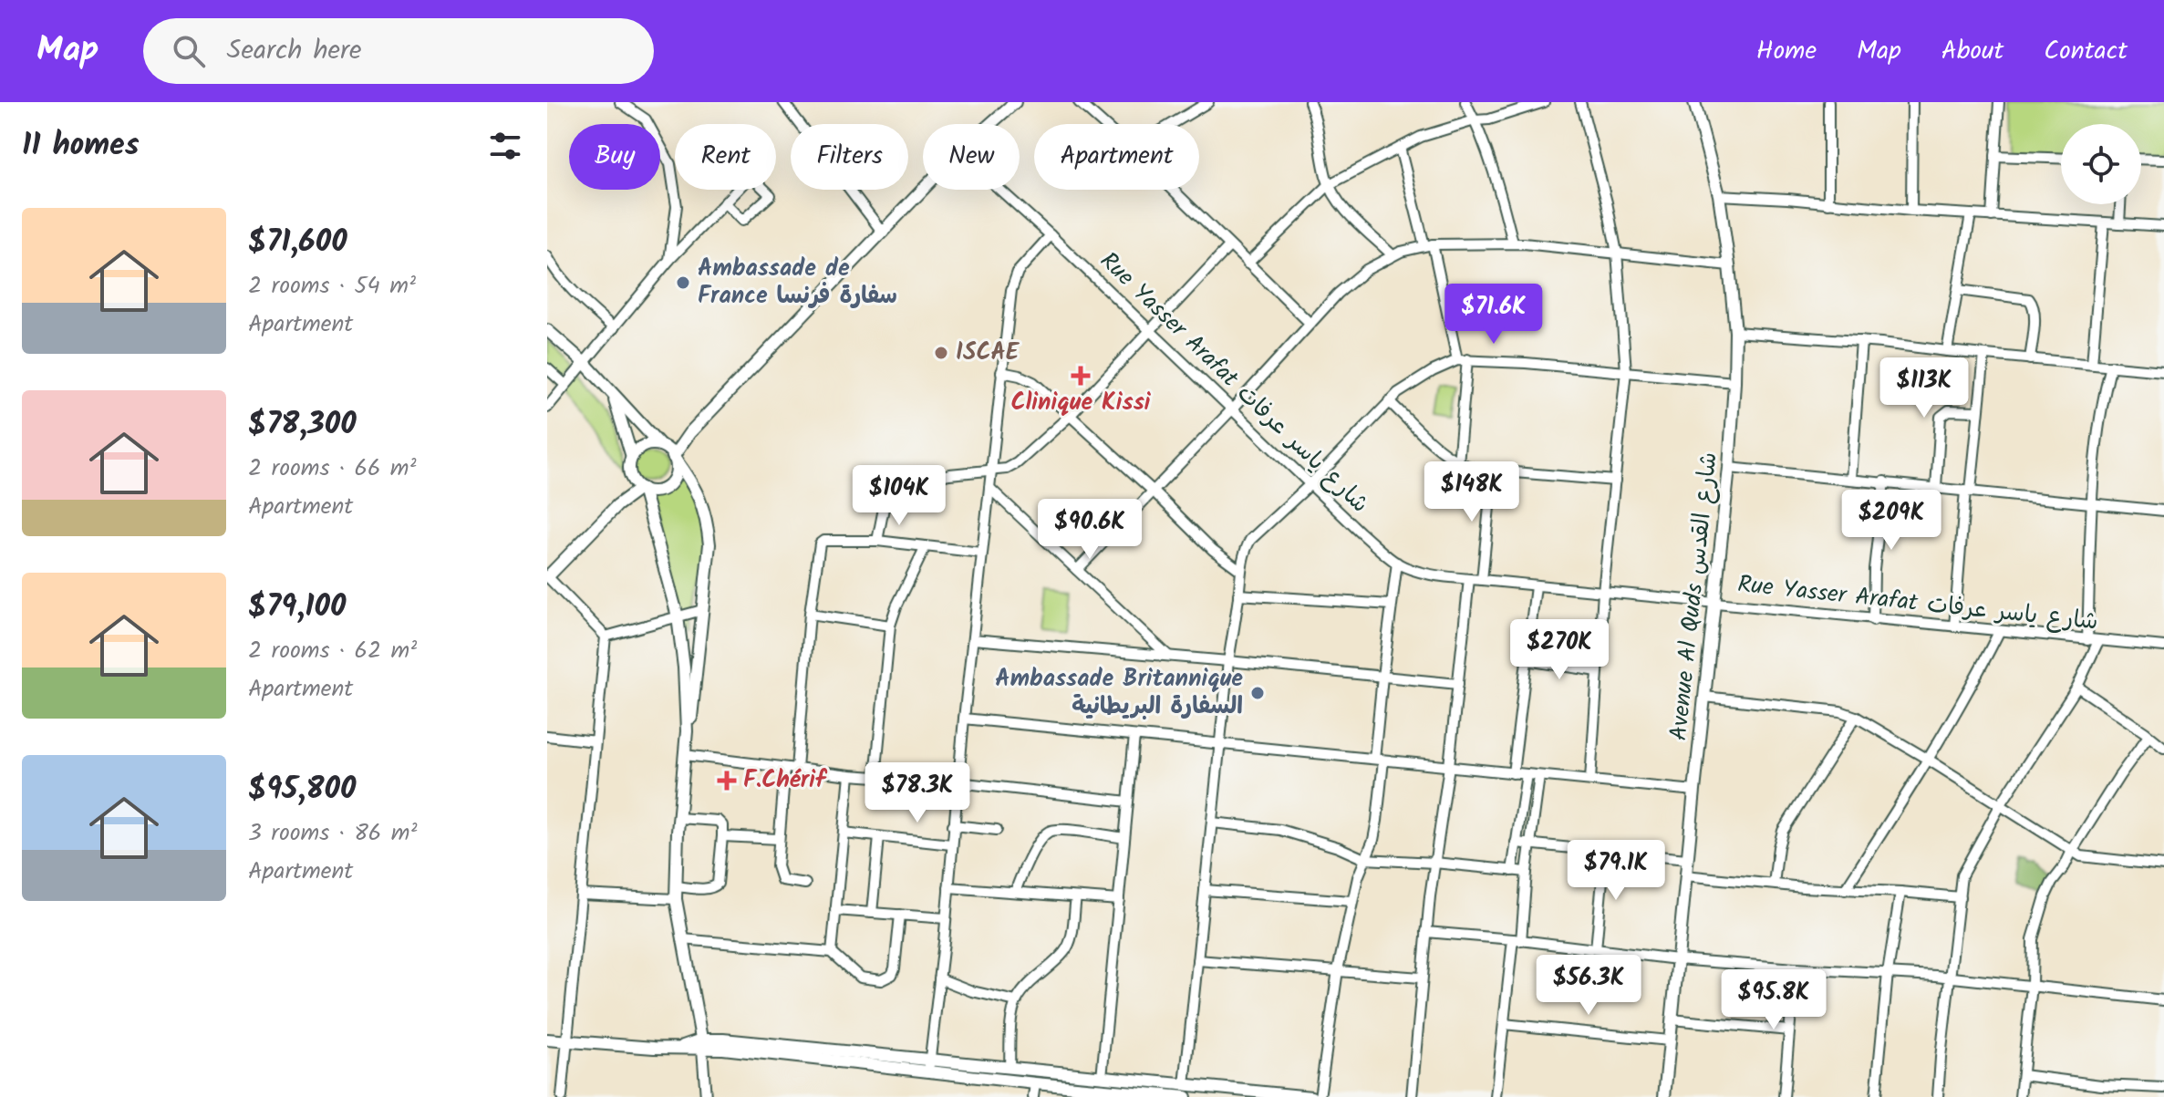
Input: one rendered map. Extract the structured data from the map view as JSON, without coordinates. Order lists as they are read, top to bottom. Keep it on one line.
{"streets":{"street":["Rue Yasser Arafat شارع ياسر عرفات","Avenue Al Quds شارع القدس"]},"crossings":[["Rue Yasser Arafat شارع ياسر عرفات","Avenue Al Quds شارع القدس"]],"places":{"other":["Ambassade de France سفارة فرنسا","ISCAE","Ambassade Britannique السفارة البريطانية"],"health":["Clinique Kissi","F.Chérif"]},"page":{"header":"Map","search":"Search here","nav":["Home","Map","About","Contact"],"heading":"11 homes","chip":["Buy","Rent","Filters","New","Apartment"],"list":[{"name":"$71,600","note":"2 rooms · 54 m² · Apartment"},{"name":"$78,300","note":"2 rooms · 66 m² · Apartment"},{"name":"$79,100","note":"2 rooms · 62 m² · Apartment"},{"name":"$95,800","note":"3 rooms · 86 m² · Apartment"}],"price":["$71.6K","$113K","$148K","$104K","$209K","$90.6K","$270K","$78.3K","$79.1K","$56.3K","$95.8K"]}}
